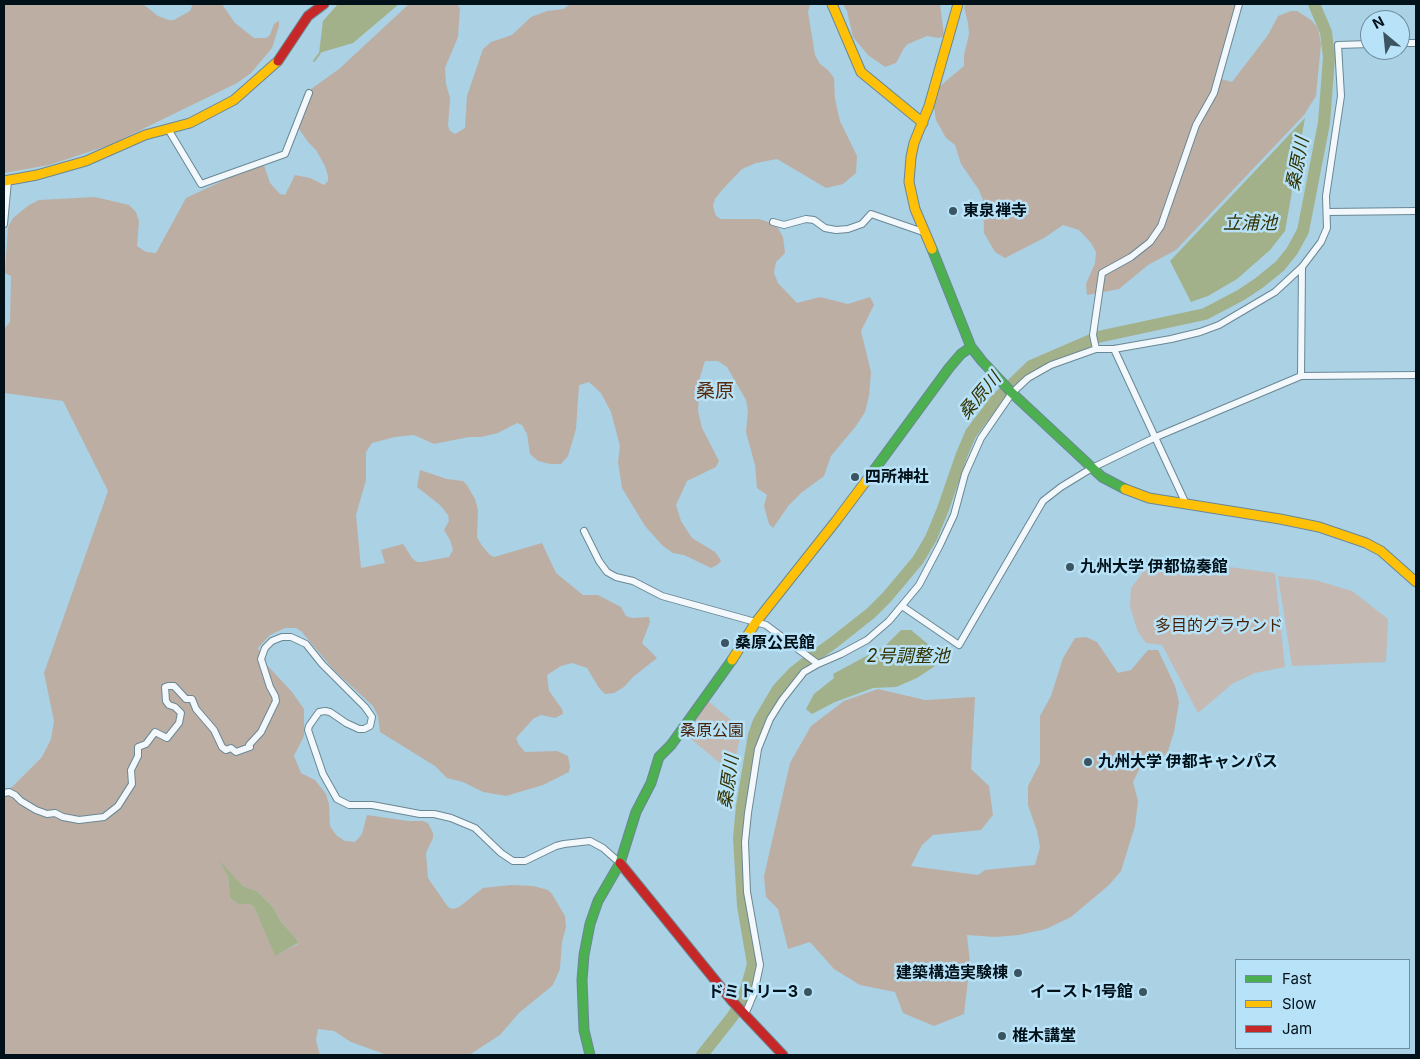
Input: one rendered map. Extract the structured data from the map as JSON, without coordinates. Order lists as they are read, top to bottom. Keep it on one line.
{"districts":["桑原"],"water":["桑原川","立浦池","2号調整池"],"parks":["多目的グラウンド","桑原公園"],"places":["東泉禅寺","四所神社","九州大学 伊都協奏館","桑原公民館","九州大学 伊都キャンパス","建築構造実験棟","ドミトリー3","イースト1号館","椎木講堂"],"legend":["Fast","Slow","Jam"],"north":"top left"}
